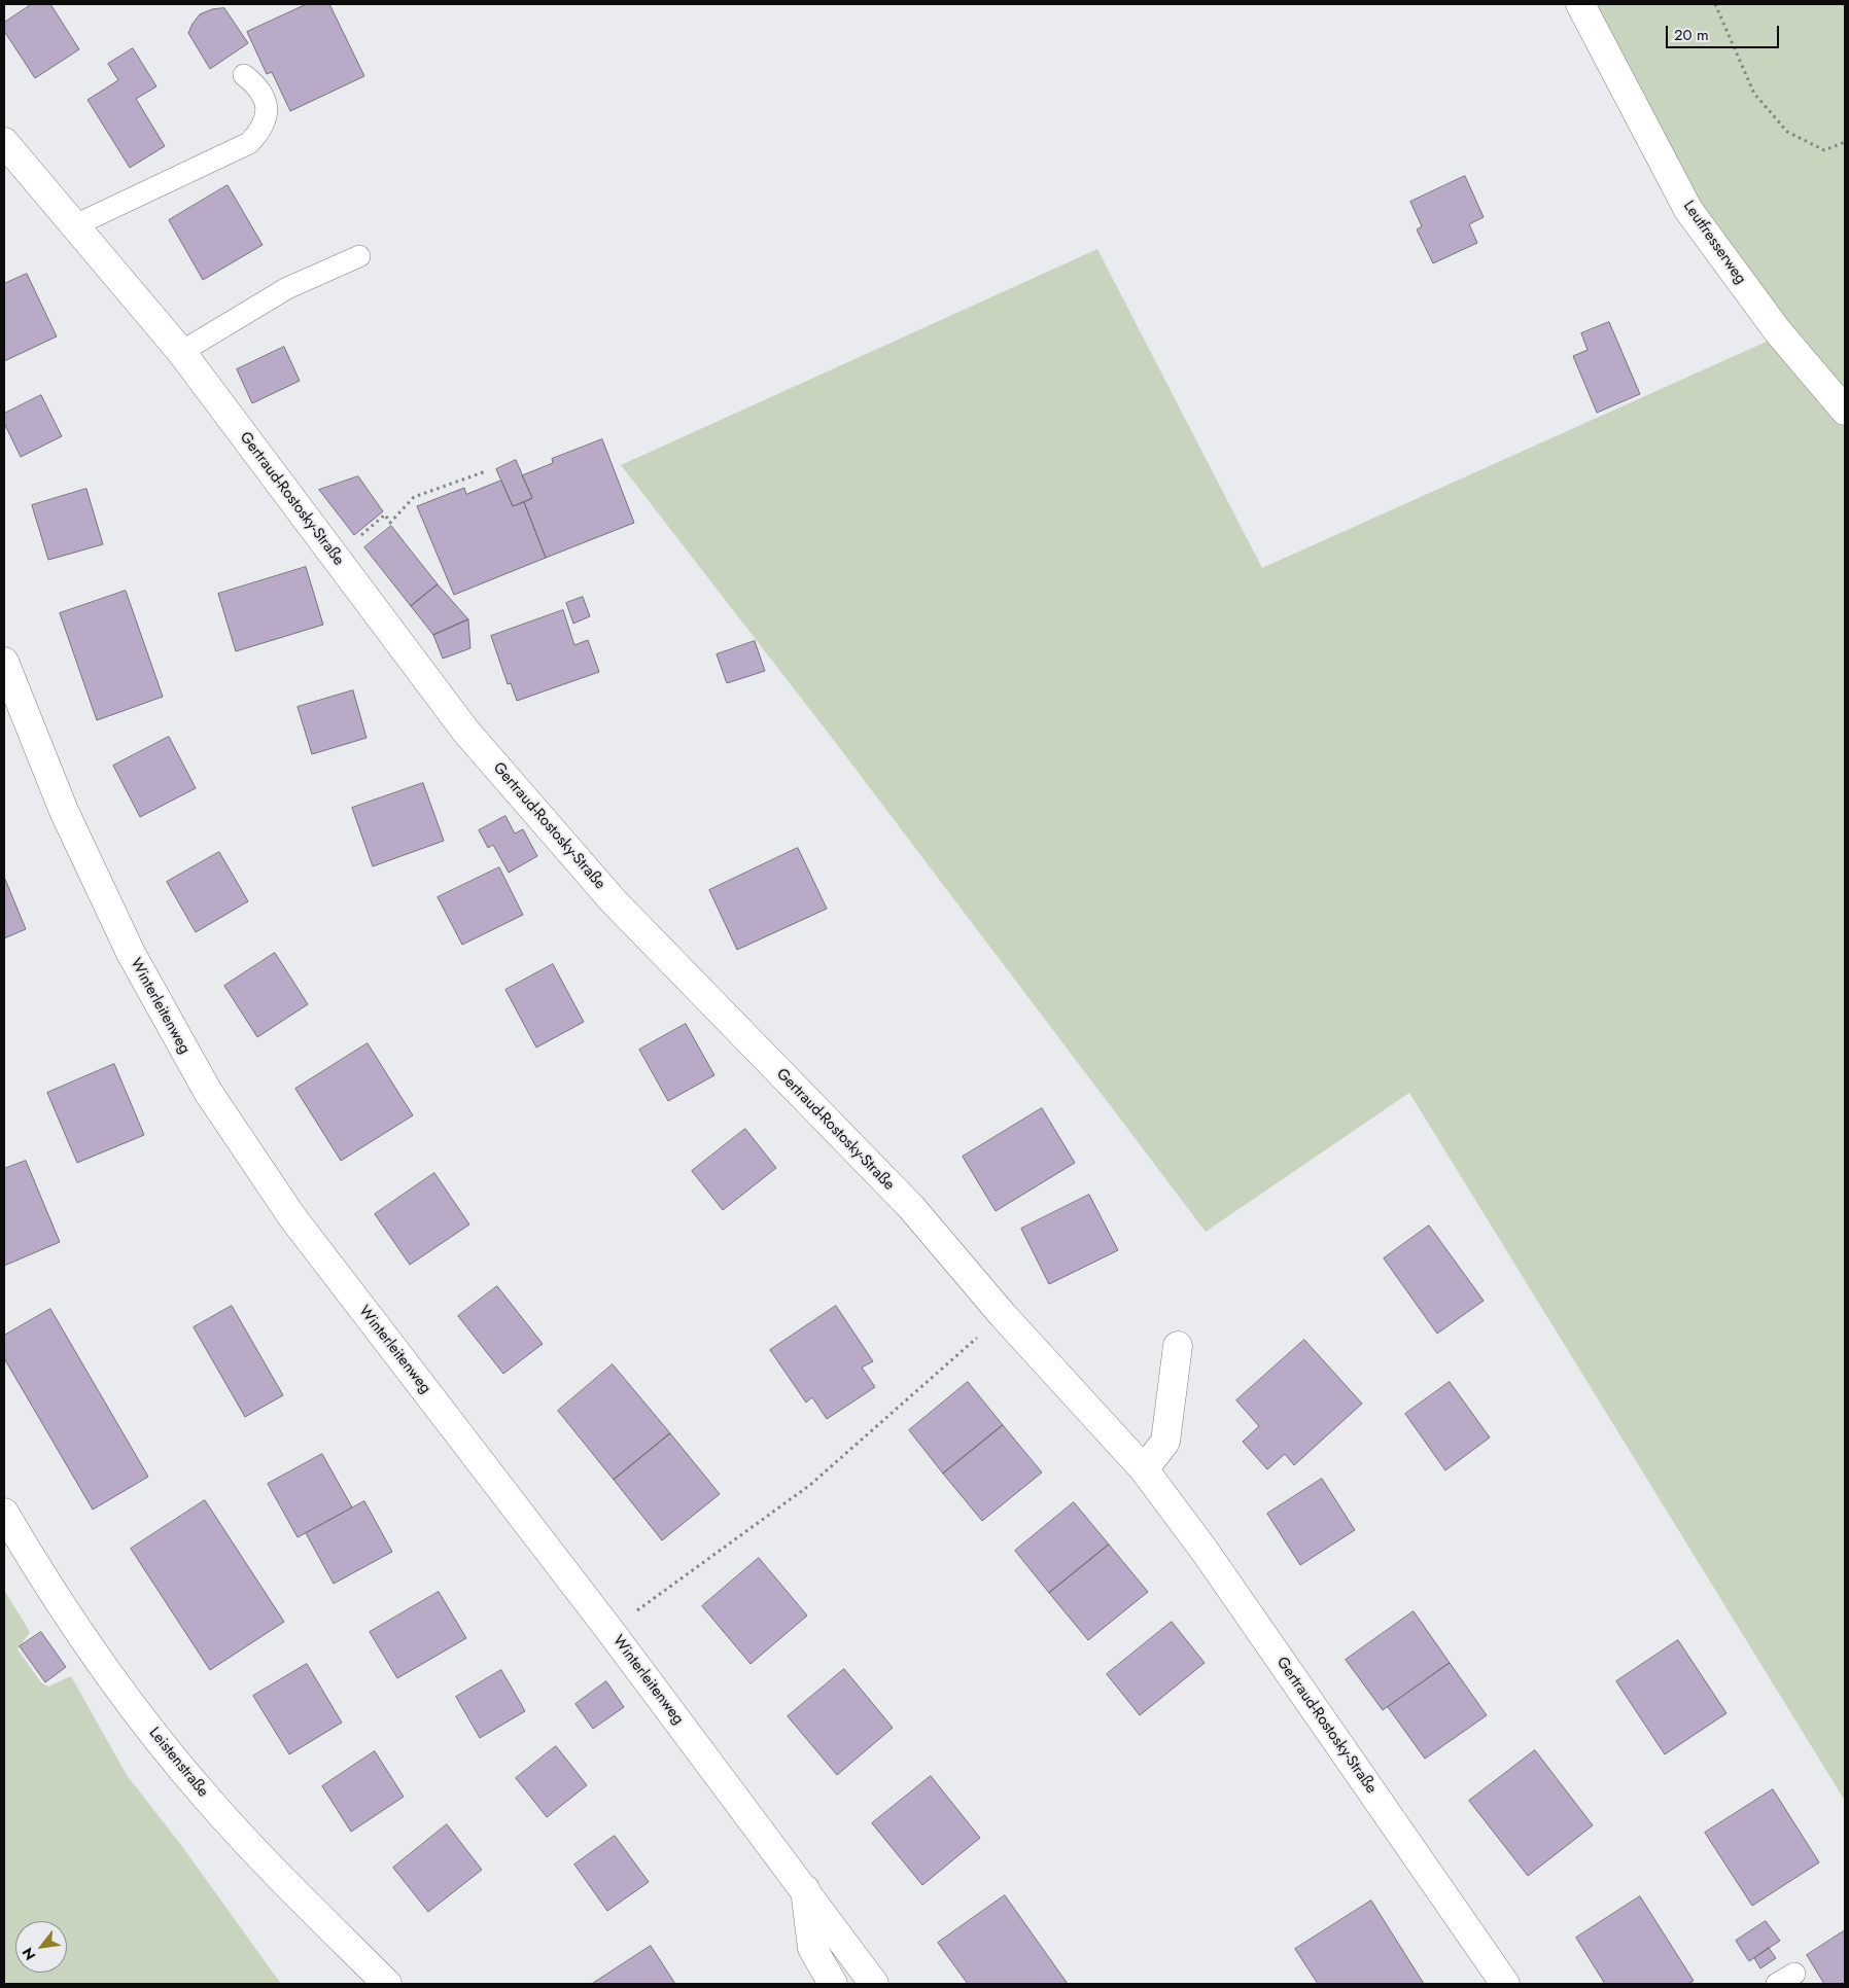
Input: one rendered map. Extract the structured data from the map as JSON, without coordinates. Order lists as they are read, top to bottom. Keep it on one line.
{"streets":{"street":["Leutfresserweg","Gertraud-Rostosky-Straße","Winterleitenweg","Leistenstraße"]},"scale_bar":"20 m","north":"bottom left"}
